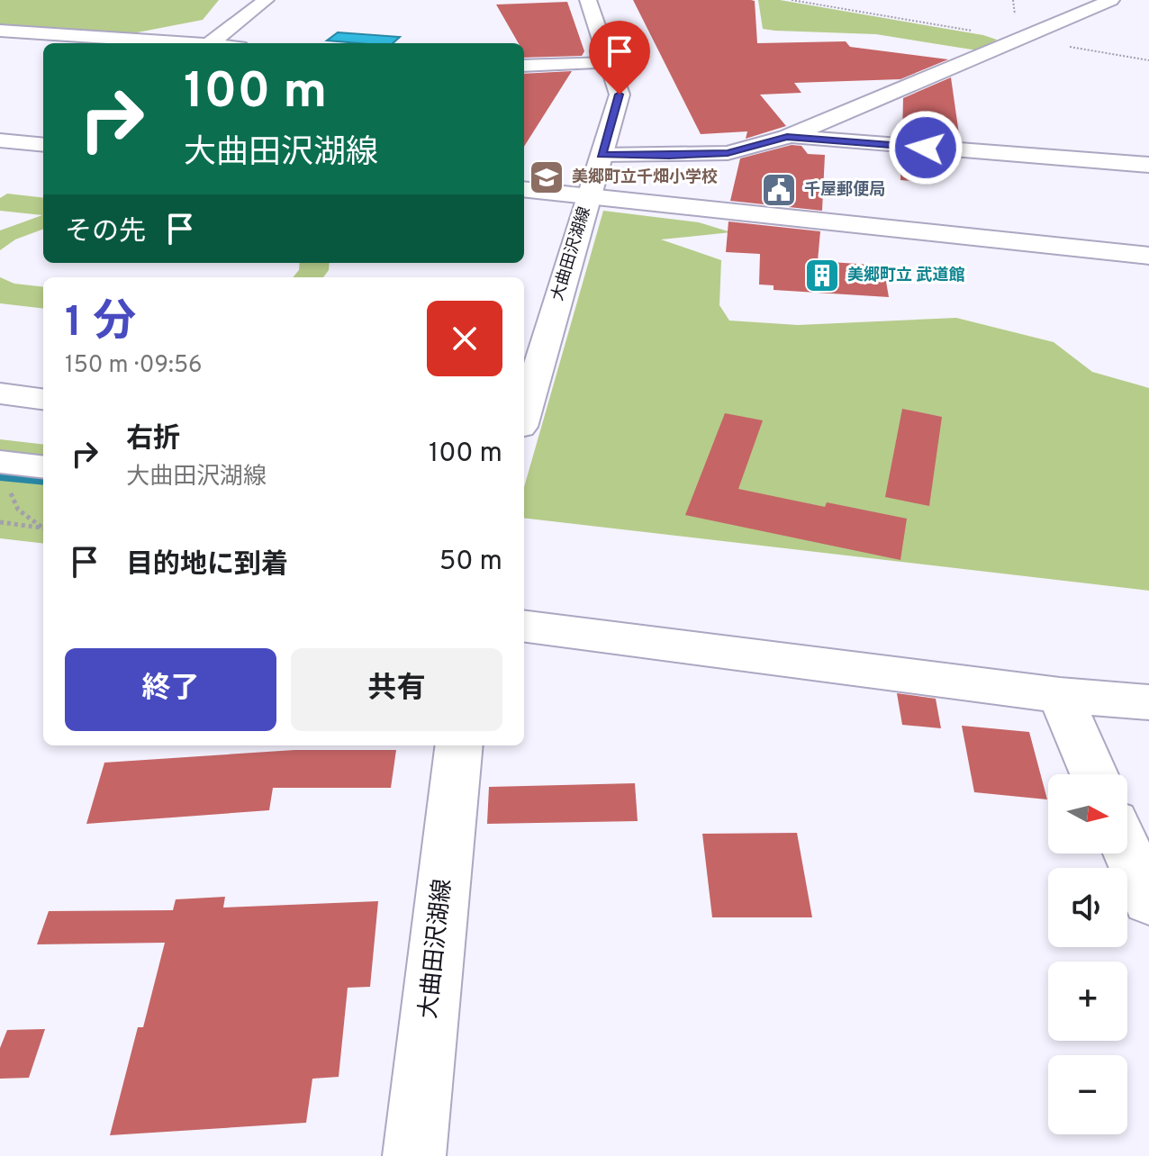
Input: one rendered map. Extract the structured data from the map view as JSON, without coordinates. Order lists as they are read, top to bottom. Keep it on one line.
{"streets":{"street":["大曲田沢湖線"]},"places":{"school or university":["美郷町立千畑小学校"],"public building":["千屋郵便局"],"building":["美郷町立 武道館"]},"north":"right","page":{"turn":["100 m","大曲田沢湖線"],"then":"その先","heading":["1 分","150 m · 09:56"],"list":[{"name":"右折","note":"大曲田沢湖線","value":"100 m"},{"name":"目的地に到着","value":"50 m"}],"buttons":["終了","共有"],"map_buttons":["+","−"]}}
